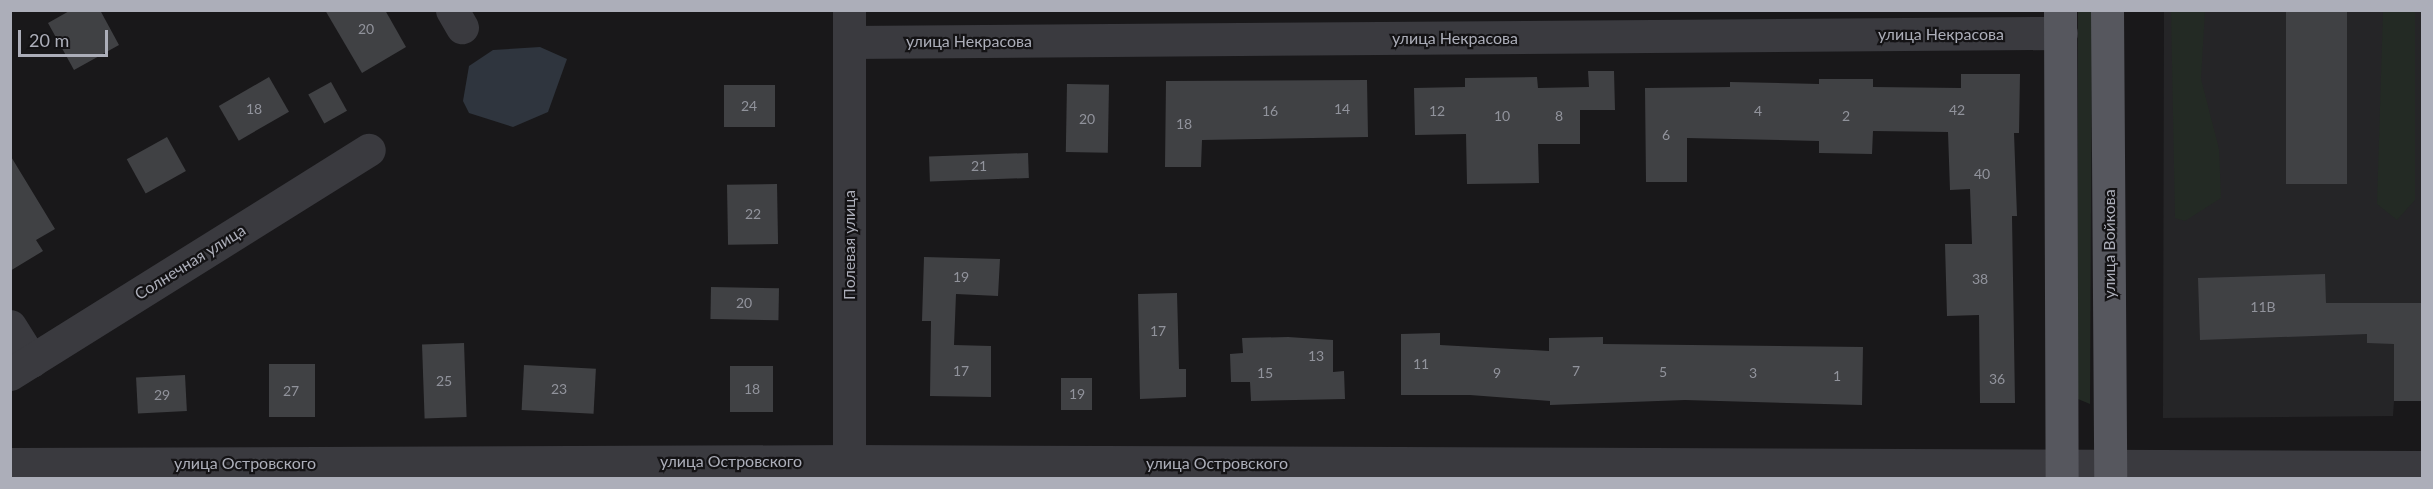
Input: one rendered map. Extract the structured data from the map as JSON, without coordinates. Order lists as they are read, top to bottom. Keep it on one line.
{"streets":{"main road":["улица Войкова"],"street":["улица Некрасова","Полевая улица","Солнечная улица","улица Островского"]},"crossings":[["улица Некрасова","Полевая улица"],["улица Войкова","улица Островского"],["Полевая улица","улица Островского"]],"house_numbers":["20","24","18","14","42","16","12","4","10","8","2","20","18","6","21","40","22","19","38","20","11В","17","13","11","17","7","5","15","9","3","1","36","25","23","18","27","19","29"],"scale_bar":"20 m"}
